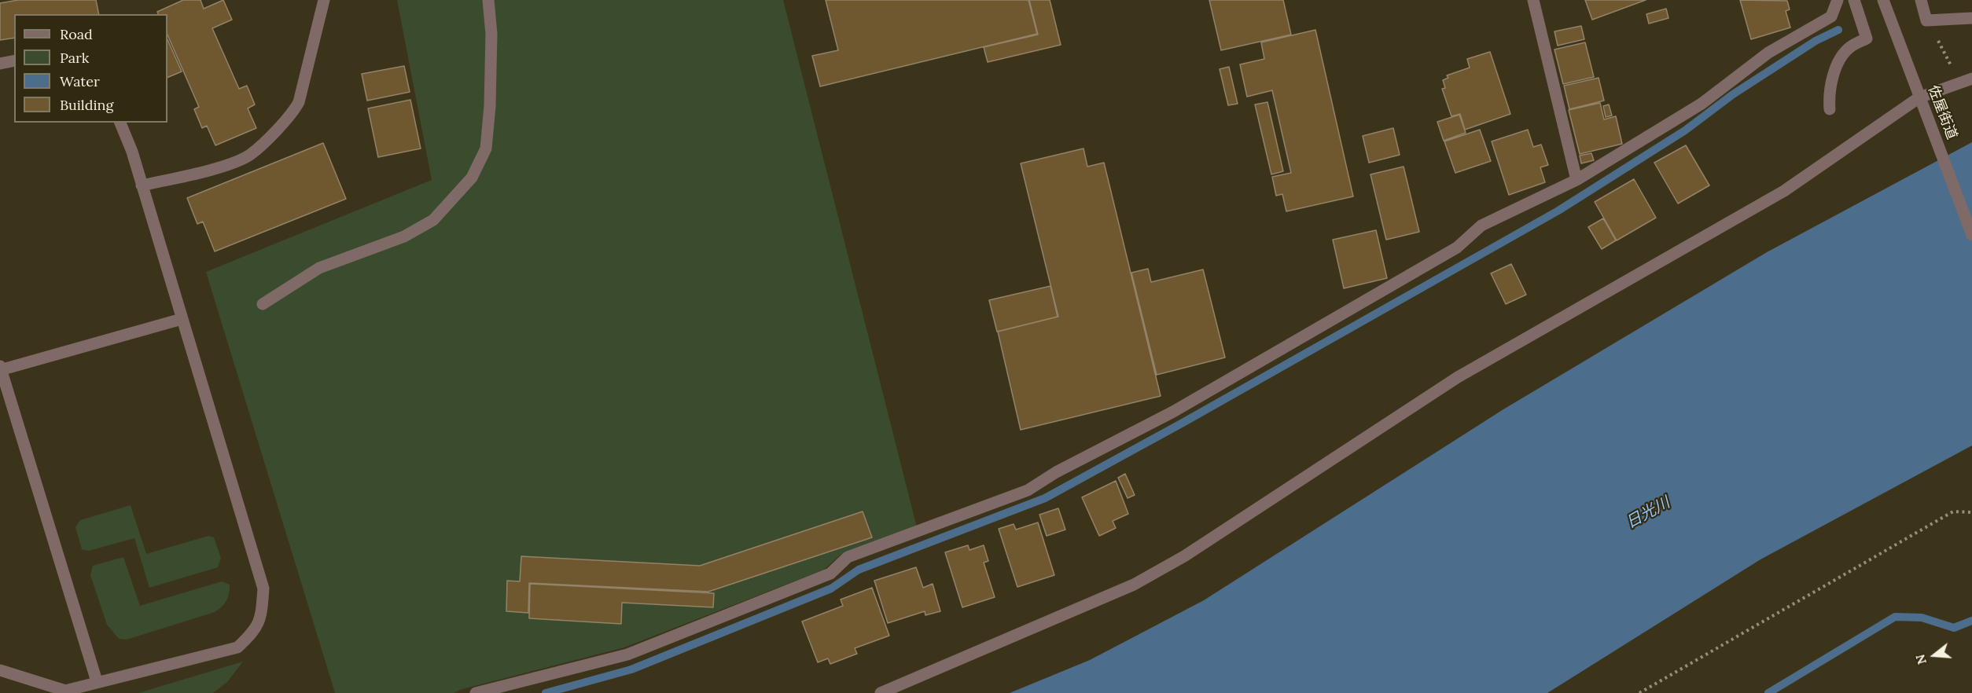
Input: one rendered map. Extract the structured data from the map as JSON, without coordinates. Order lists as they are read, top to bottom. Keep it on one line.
{"streets":{"street":["佐屋街道"]},"water":["日光川"],"legend":["Road","Park","Water","Building"],"north":"left"}
